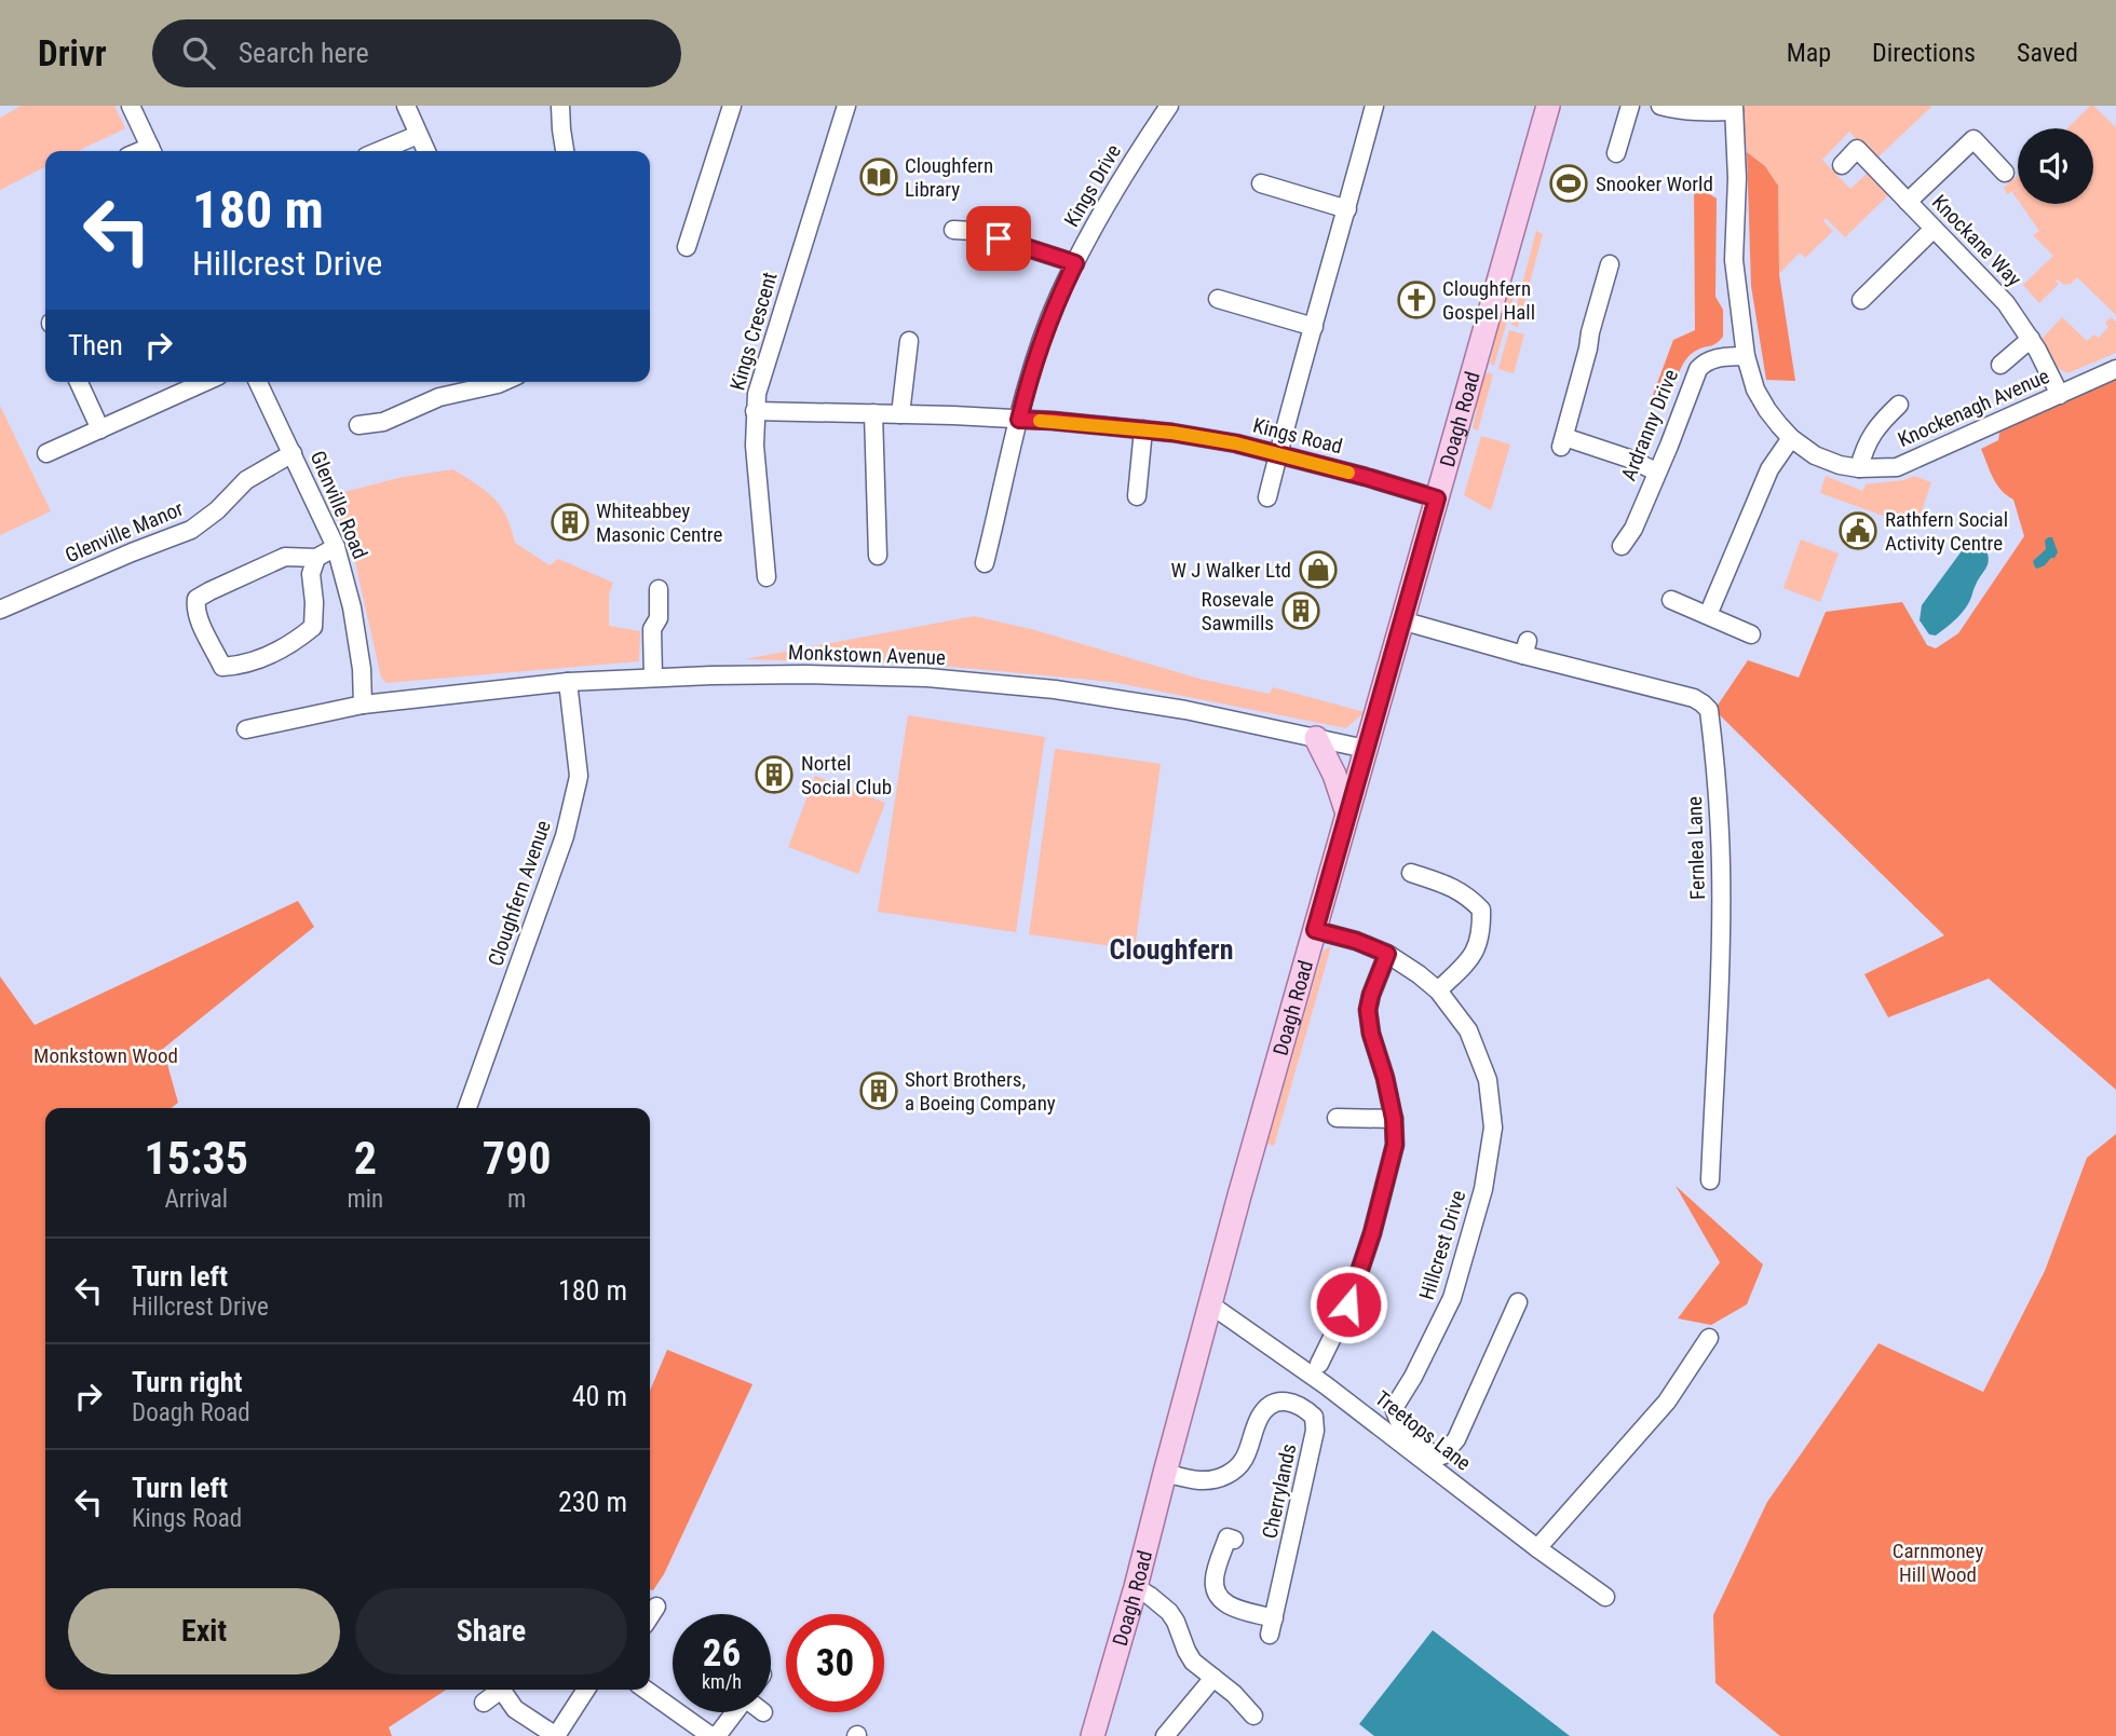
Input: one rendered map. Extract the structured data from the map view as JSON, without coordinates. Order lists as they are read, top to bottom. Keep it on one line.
{"streets":{"main road":["Doagh Road"],"street":["Kings Drive","Knockane Way","Kings Crescent","Knockenagh Avenue","Ardranny Drive","Kings Road","Glenville Road","Glenville Manor","Monkstown Avenue","Fernlea Lane","Cloughfern Avenue","Hillcrest Drive","Treetops Lane","Cherrylands"]},"crossings":[["Kings Drive","Kings Road"],["Knockane Way","Knockenagh Avenue"],["Kings Crescent","Kings Road"],["Knockenagh Avenue","Ardranny Drive"],["Doagh Road","Kings Road"],["Doagh Road","Monkstown Avenue"],["Doagh Road","Fernlea Lane"],["Doagh Road","Hillcrest Drive"],["Doagh Road","Treetops Lane"],["Doagh Road","Cherrylands"],["Glenville Road","Glenville Manor"],["Glenville Road","Monkstown Avenue"],["Monkstown Avenue","Cloughfern Avenue"]],"districts":["Cloughfern"],"parks":["Monkstown Wood","Carnmoney Hill Wood"],"places":{"library":["Cloughfern Library"],"sports":["Snooker World"],"church":["Cloughfern Gospel Hall"],"building":["Whiteabbey Masonic Centre","Rosevale Sawmills","Nortel Social Club","Short Brothers, a Boeing Company"],"public building":["Rathfern Social Activity Centre"],"shop":["W J Walker Ltd"]},"page":{"header":"Drivr","search":"Search here","nav":["Map","Directions","Saved"],"turn":["180 m","Hillcrest Drive"],"then":"Then","eta":["15:35","Arrival","2","min","790","m"],"list":[{"name":"Turn left","note":"Hillcrest Drive","value":"180 m"},{"name":"Turn right","note":"Doagh Road","value":"40 m"},{"name":"Turn left","note":"Kings Road","value":"230 m"}],"buttons":["Exit","Share"],"speed":"26 km/h","limit":"30"}}
